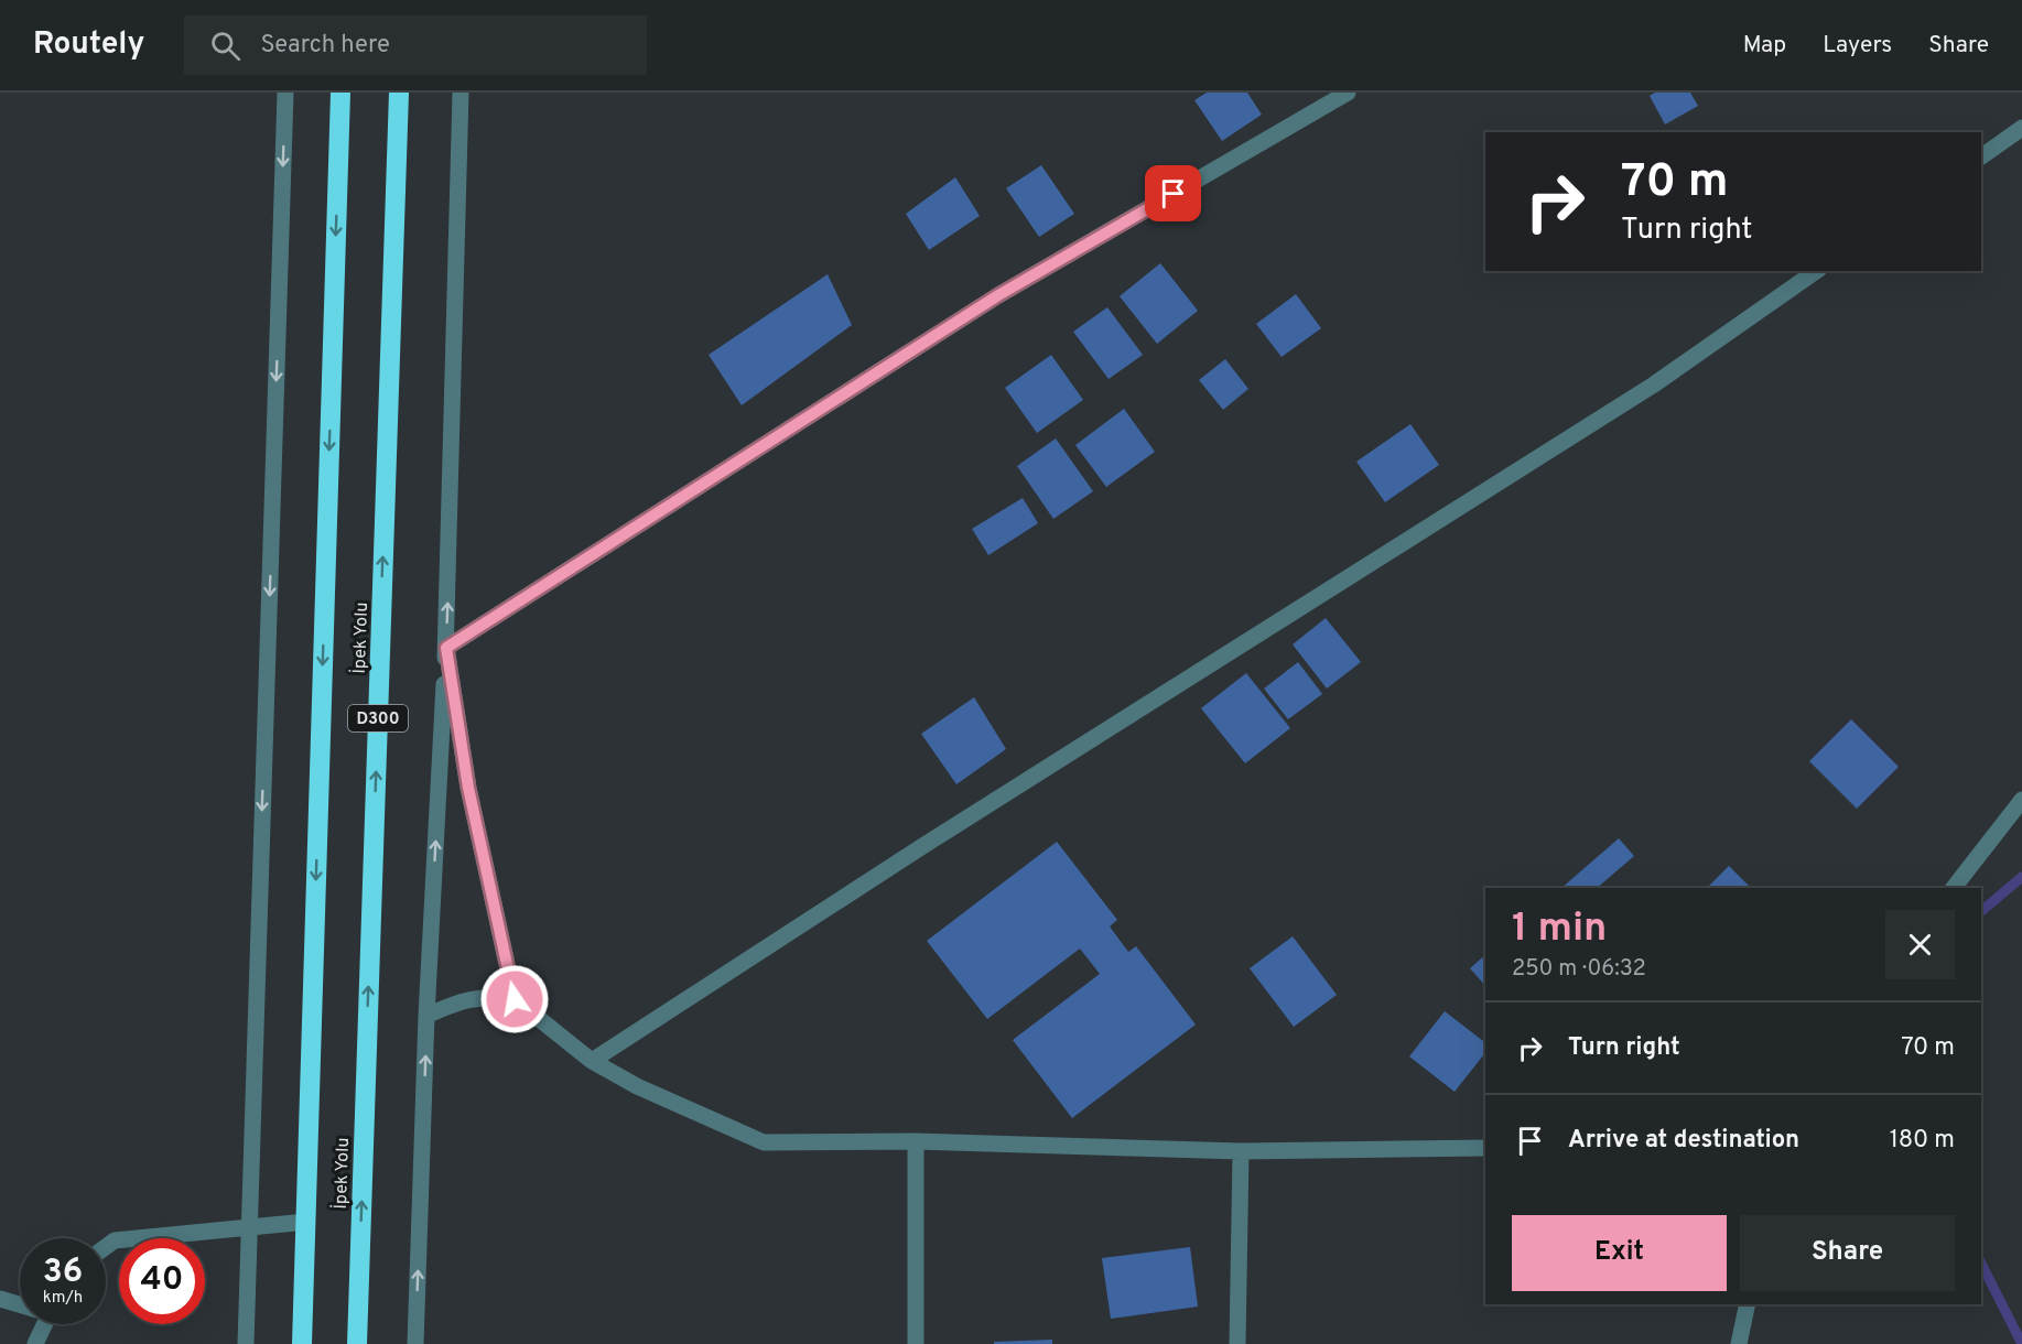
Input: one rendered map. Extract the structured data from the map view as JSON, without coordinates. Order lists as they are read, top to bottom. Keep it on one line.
{"streets":{"highway":["İpek Yolu","D300"]},"page":{"header":"Routely","search":"Search here","nav":["Map","Layers","Share"],"turn":["70 m","Turn right"],"heading":["1 min","250 m · 06:32"],"list":[{"name":"Turn right","value":"70 m"},{"name":"Arrive at destination","value":"180 m"}],"buttons":["Exit","Share"],"speed":"36 km/h","limit":"40"}}
